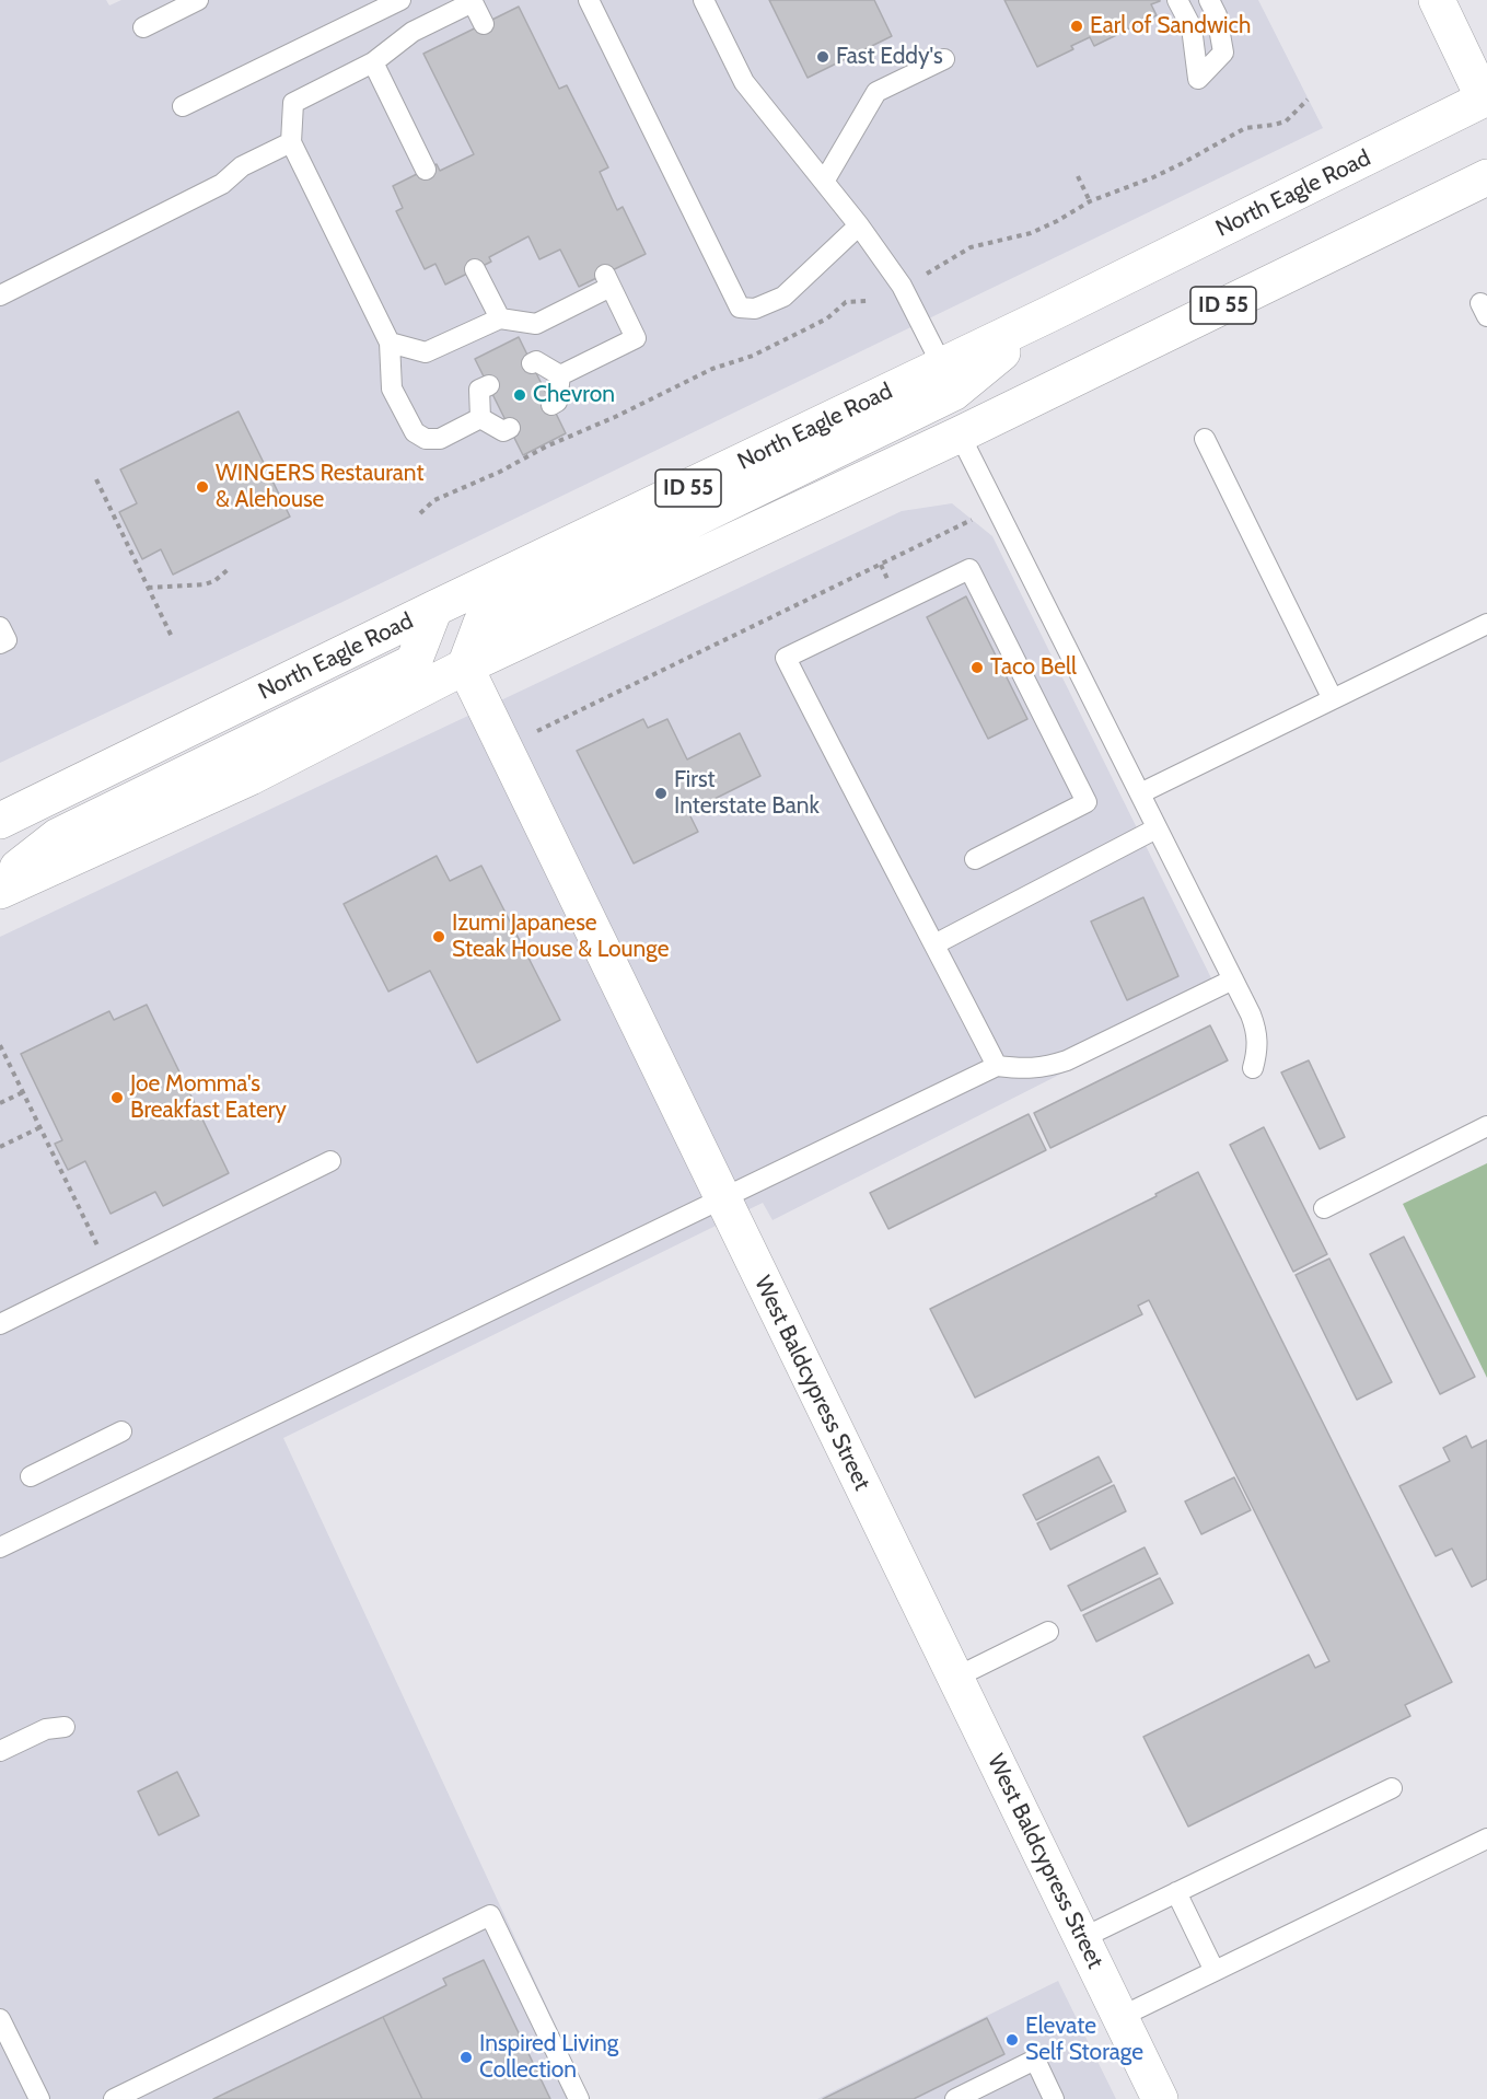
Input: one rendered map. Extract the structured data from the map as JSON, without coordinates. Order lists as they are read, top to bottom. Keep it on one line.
{"streets":{"main road":["North Eagle Road","ID 55","West Baldcypress Street"]},"crossings":[["ID 55","West Baldcypress Street"]],"places":["Earl of Sandwich","Fast Eddy's","Chevron","WINGERS Restaurant & Alehouse","Taco Bell","First Interstate Bank","Izumi Japanese Steak House & Lounge","Joe Momma's Breakfast Eatery","Elevate Self Storage","Inspired Living Collection"]}
